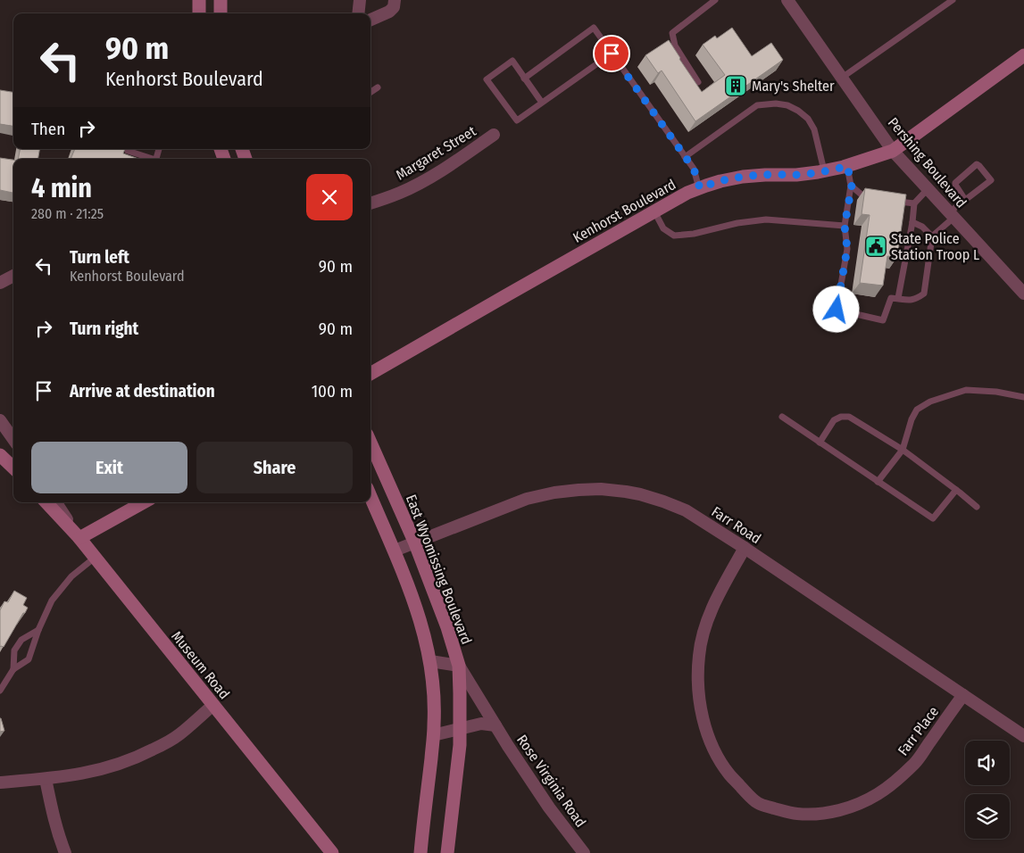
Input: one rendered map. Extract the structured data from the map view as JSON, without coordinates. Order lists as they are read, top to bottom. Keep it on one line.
{"streets":{"street":["Margaret Street","Pershing Boulevard","Kenhorst Boulevard","Farr Road","East Wyomissing Boulevard","Museum Road","Farr Place","Rose Virginia Road"]},"crossings":[["Pershing Boulevard","Kenhorst Boulevard"],["Farr Road","East Wyomissing Boulevard"],["Farr Road","Farr Place"],["East Wyomissing Boulevard","Rose Virginia Road"]],"places":{"building":["Mary's Shelter"],"public building":["State Police Station Troop L"]},"page":{"turn":["90 m","Kenhorst Boulevard"],"then":"Then","heading":["4 min","280 m · 21:25"],"list":[{"name":"Turn left","note":"Kenhorst Boulevard","value":"90 m"},{"name":"Turn right","value":"90 m"},{"name":"Arrive at destination","value":"100 m"}],"buttons":["Exit","Share"]}}
